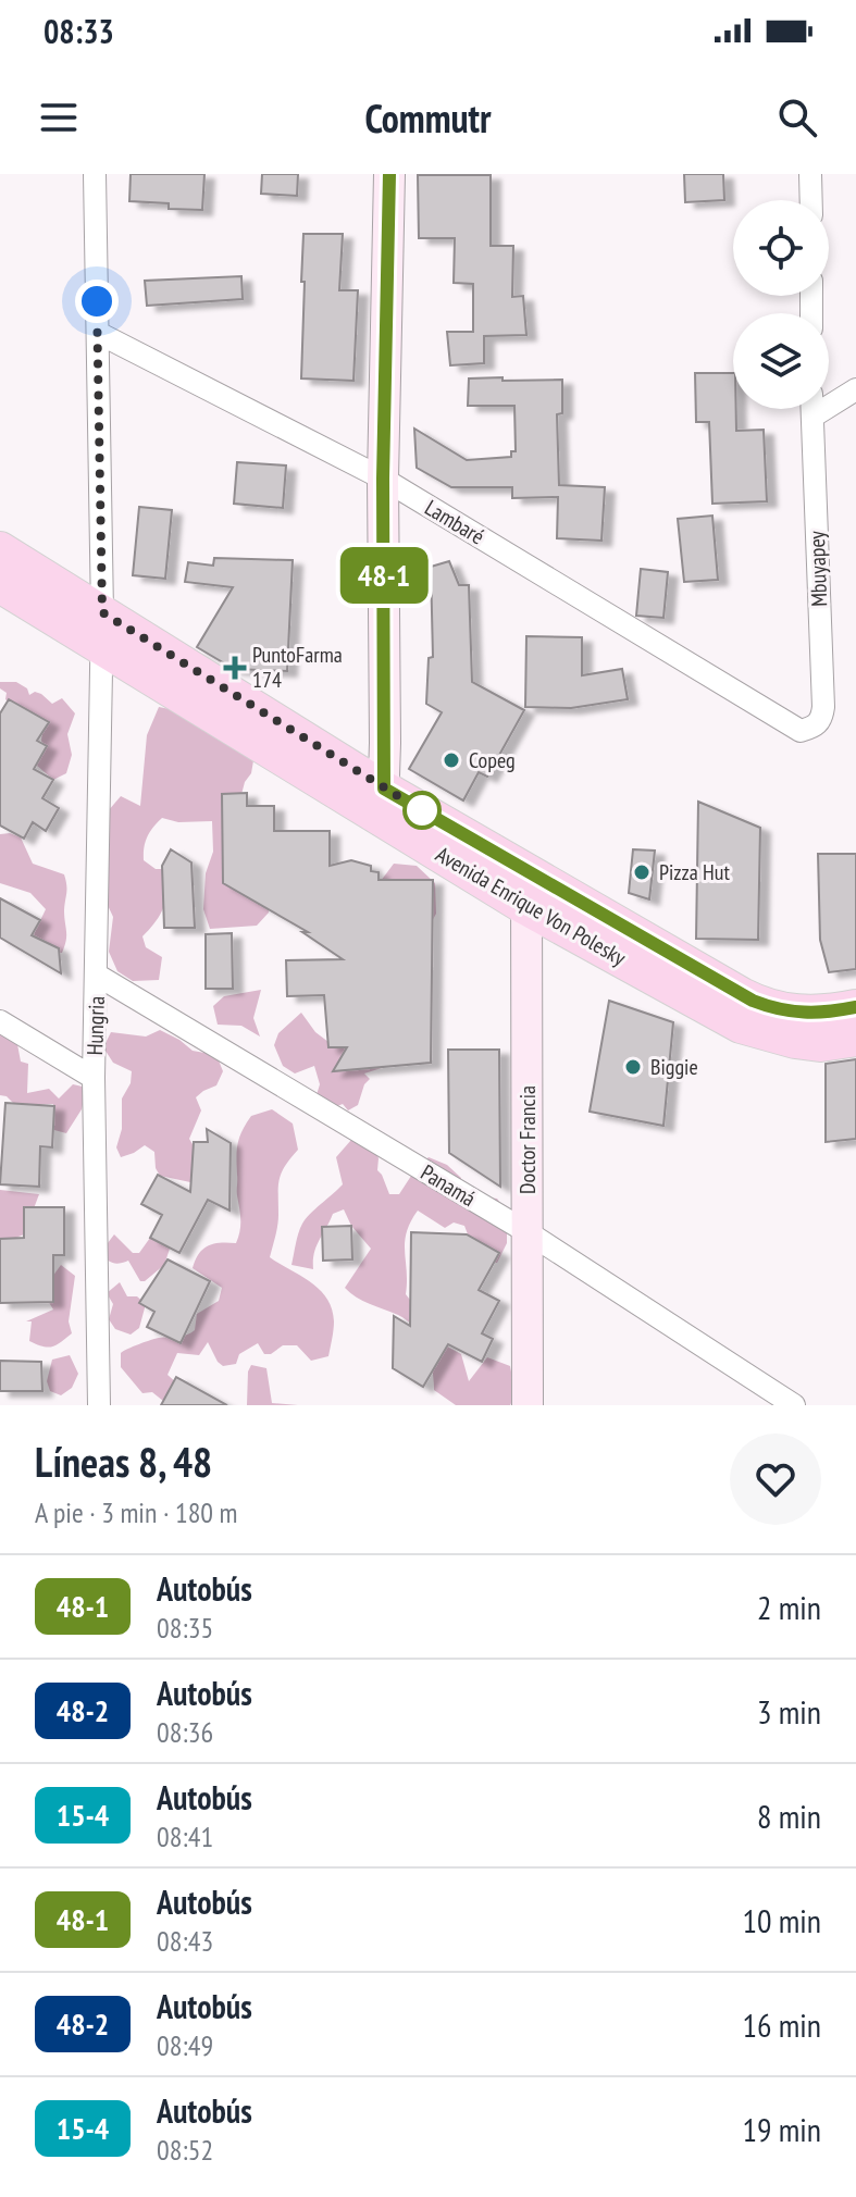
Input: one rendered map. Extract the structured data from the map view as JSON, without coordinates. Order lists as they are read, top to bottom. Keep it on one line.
{"streets":{"main road":["Avenida Enrique Von Polesky"],"street":["Lambaré","Mbuyapey","Hungria","Doctor Francia","Panamá"]},"crossings":[["Lambaré","Mbuyapey"],["Lambaré","Hungria"],["Avenida Enrique Von Polesky","Hungria"],["Avenida Enrique Von Polesky","Doctor Francia"],["Hungria","Panamá"],["Doctor Francia","Panamá"]],"places":{"health":["PuntoFarma 174"],"other":["Copeg","Pizza Hut","Biggie"]},"lines":["bus line 48-1"],"page":{"status":"08:33","header":"Commutr","on_map":"48-1","heading":["Líneas 8, 48","A pie · 3 min · 180 m"],"list":[{"mark":"48-1","name":"Autobús","note":"08:35","value":"2 min"},{"mark":"48-2","name":"Autobús","note":"08:36","value":"3 min"},{"mark":"15-4","name":"Autobús","note":"08:41","value":"8 min"},{"mark":"48-1","name":"Autobús","note":"08:43","value":"10 min"},{"mark":"48-2","name":"Autobús","note":"08:49","value":"16 min"},{"mark":"15-4","name":"Autobús","note":"08:52","value":"19 min"}]}}
